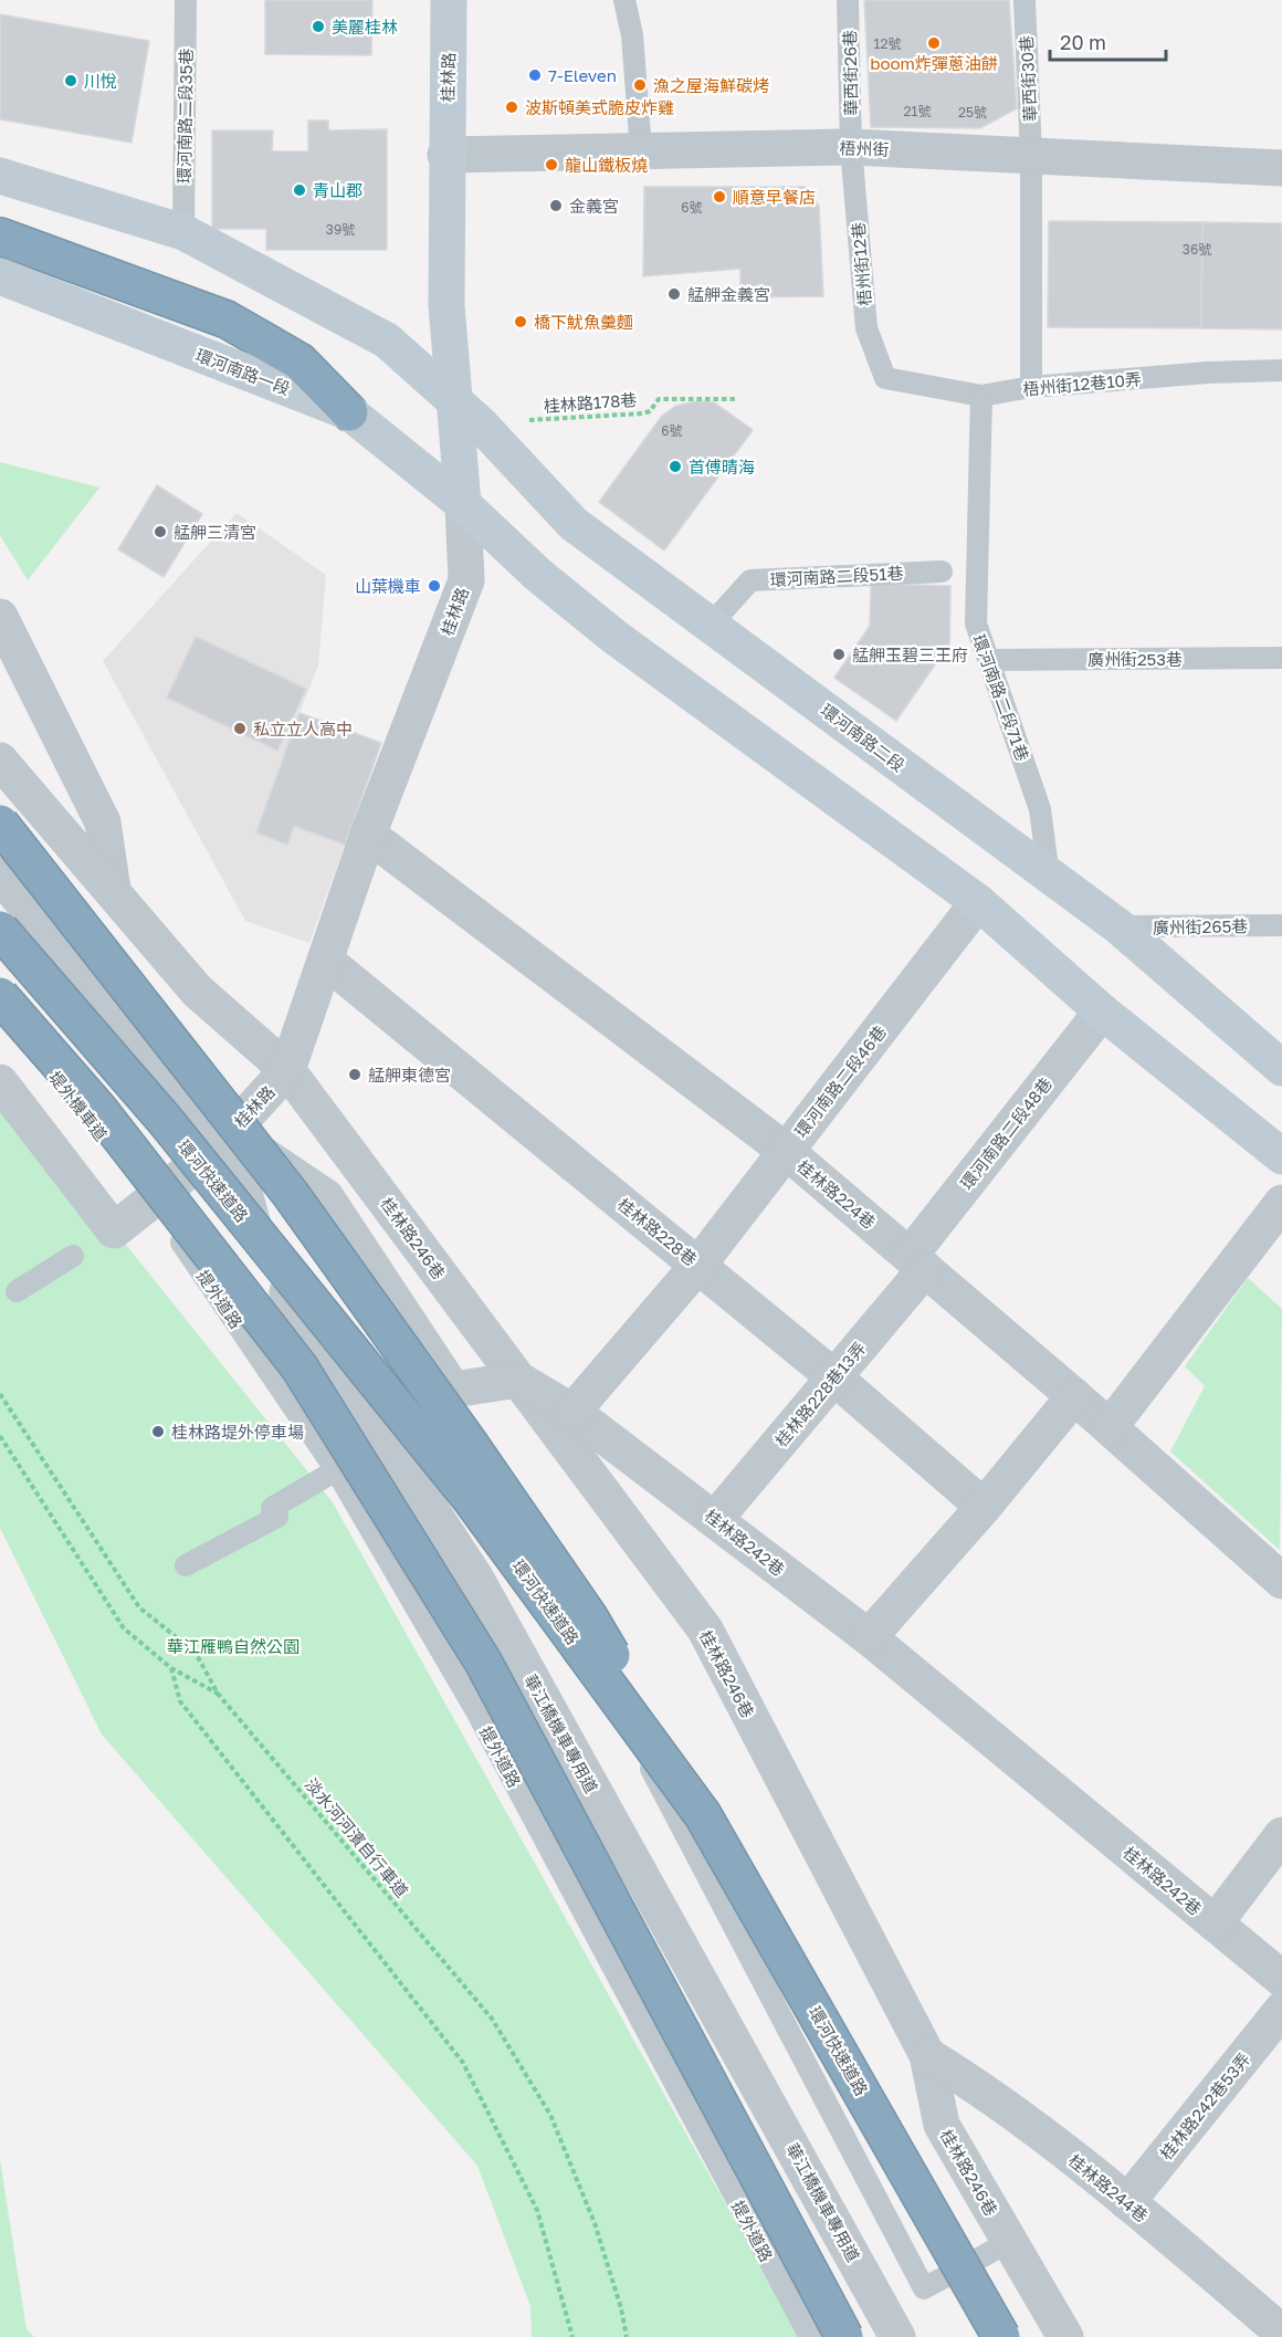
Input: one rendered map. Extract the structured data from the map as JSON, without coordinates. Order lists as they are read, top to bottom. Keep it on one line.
{"streets":{"highway":["環河快速道路"],"street":["桂林路","梧州街","環河南路一段","環河南路二段","環河南路二段46巷","堤外機車道","環河南路二段48巷","桂林路224巷","桂林路228巷","桂林路246巷","桂林路228巷13弄","桂林路242巷","華江橋機車專用道","桂林路242巷53弄","桂林路244巷"],"lane":["華西街26巷","華西街30巷","環河南路二段35巷","梧州街12巷","梧州街12巷10弄","環河南路二段51巷","廣州街253巷","環河南路二段71巷","廣州街265巷","提外道路"],"path":["桂林路178巷","淡水河河濱自行車道"]},"crossings":[["華西街26巷","梧州街"],["華西街26巷","梧州街12巷"],["桂林路","梧州街"],["桂林路","環河南路一段"],["桂林路","環河南路二段"],["桂林路","堤外機車道"],["桂林路","桂林路224巷"],["桂林路","桂林路228巷"],["桂林路","桂林路246巷"],["桂林路","提外道路"],["桂林路","華江橋機車專用道"],["華西街30巷","梧州街"],["華西街30巷","梧州街12巷10弄"],["梧州街","梧州街12巷"],["梧州街12巷","梧州街12巷10弄"],["梧州街12巷10弄","環河南路二段71巷"],["桂林路178巷","環河南路二段"],["環河南路二段51巷","環河南路二段"],["廣州街253巷","環河南路二段71巷"],["環河南路二段71巷","環河南路二段"],["環河南路二段","廣州街265巷"],["環河南路二段46巷","桂林路224巷"],["環河南路二段46巷","桂林路228巷"],["環河南路二段46巷","桂林路242巷"],["堤外機車道","提外道路"],["環河南路二段48巷","桂林路224巷"],["環河南路二段48巷","桂林路228巷13弄"],["桂林路224巷","桂林路228巷13弄"],["桂林路228巷","桂林路228巷13弄"],["桂林路246巷","桂林路242巷"],["桂林路246巷","桂林路244巷"],["桂林路228巷13弄","桂林路242巷"],["桂林路242巷53弄","桂林路244巷"]],"parks":["華江雁鴨自然公園"],"places":["美麗桂林","boom炸彈蔥油餅","7-Eleven","川悅","漁之屋海鮮碳烤","波斯頓美式脆皮炸雞","龍山鐵板燒","青山郡","順意早餐店","金義宮","艋舺金義宮","橋下魷魚羹麵","首傅晴海","艋舺三清宮","山葉機車","艋舺玉碧三王府","私立立人高中","艋舺東德宮","桂林路堤外停車場"],"house_numbers":["12號","21號","25號","6號","39號","36號","6號"],"scale_bar":"20 m"}
